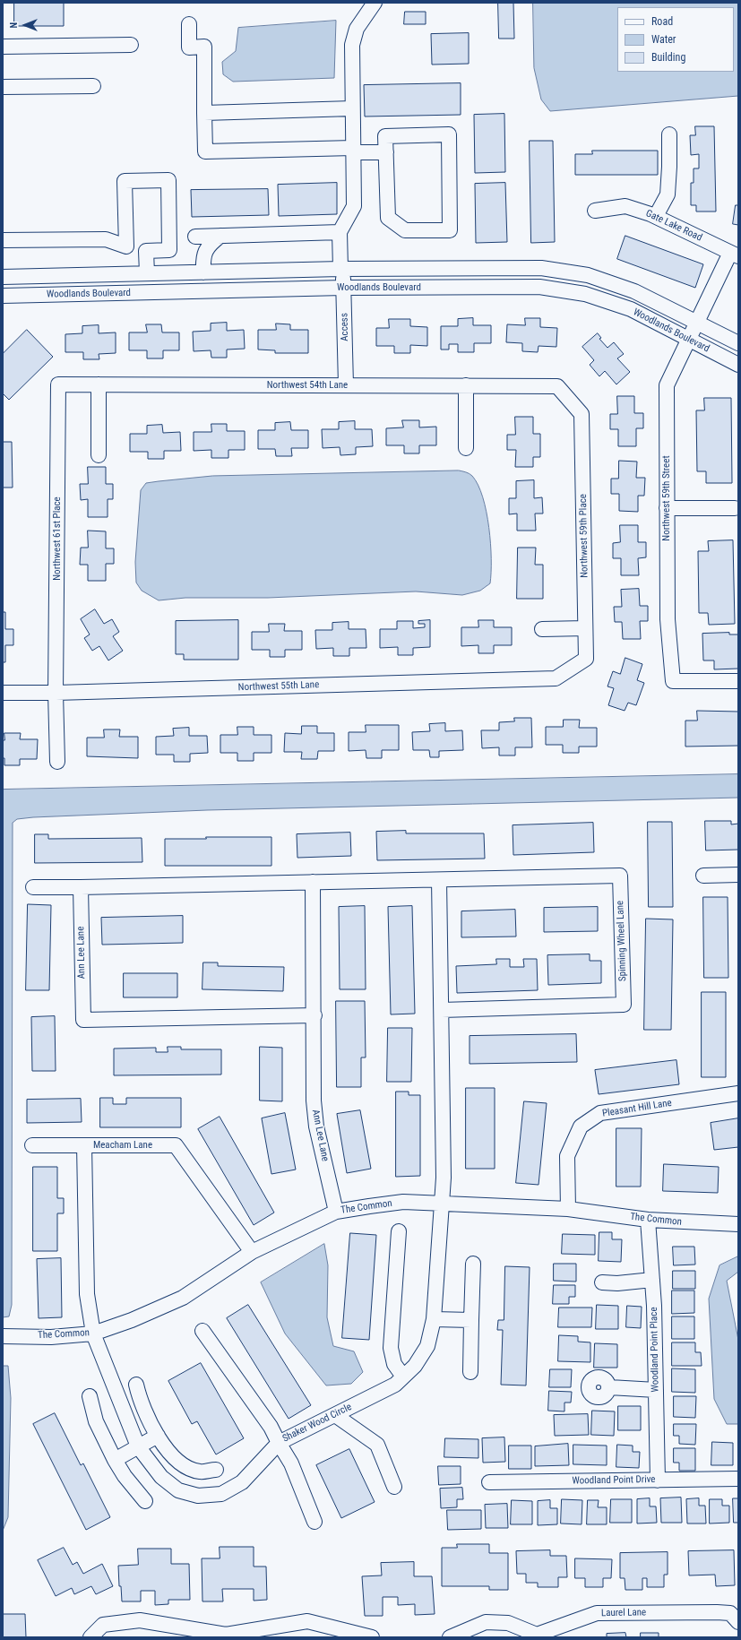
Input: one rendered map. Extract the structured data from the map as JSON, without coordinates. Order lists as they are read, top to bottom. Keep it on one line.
{"streets":{"street":["Gate Lake Road","Woodlands Boulevard","Access","Northwest 54th Lane","Northwest 59th Street","Northwest 59th Place","Northwest 61st Place","Northwest 55th Lane","Spinning Wheel Lane","Ann Lee Lane","Pleasant Hill Lane","Meacham Lane","The Common","Woodland Point Place","Shaker Wood Circle","Woodland Point Drive","Laurel Lane"]},"crossings":[["Gate Lake Road","Woodlands Boulevard"],["Gate Lake Road","Northwest 59th Street"],["Woodlands Boulevard","Access"],["Woodlands Boulevard","Northwest 59th Street"],["Access","Northwest 54th Lane"],["Northwest 54th Lane","Northwest 59th Place"],["Northwest 54th Lane","Northwest 61st Place"],["Northwest 59th Place","Northwest 55th Lane"],["Northwest 61st Place","Northwest 55th Lane"],["Spinning Wheel Lane","Ann Lee Lane"],["Ann Lee Lane","The Common"],["Pleasant Hill Lane","The Common"],["Meacham Lane","The Common"],["Meacham Lane","Shaker Wood Circle"],["The Common","Woodland Point Place"],["The Common","Shaker Wood Circle"],["Woodland Point Place","Woodland Point Drive"]],"legend":["Road","Water","Building"],"north":"left"}
